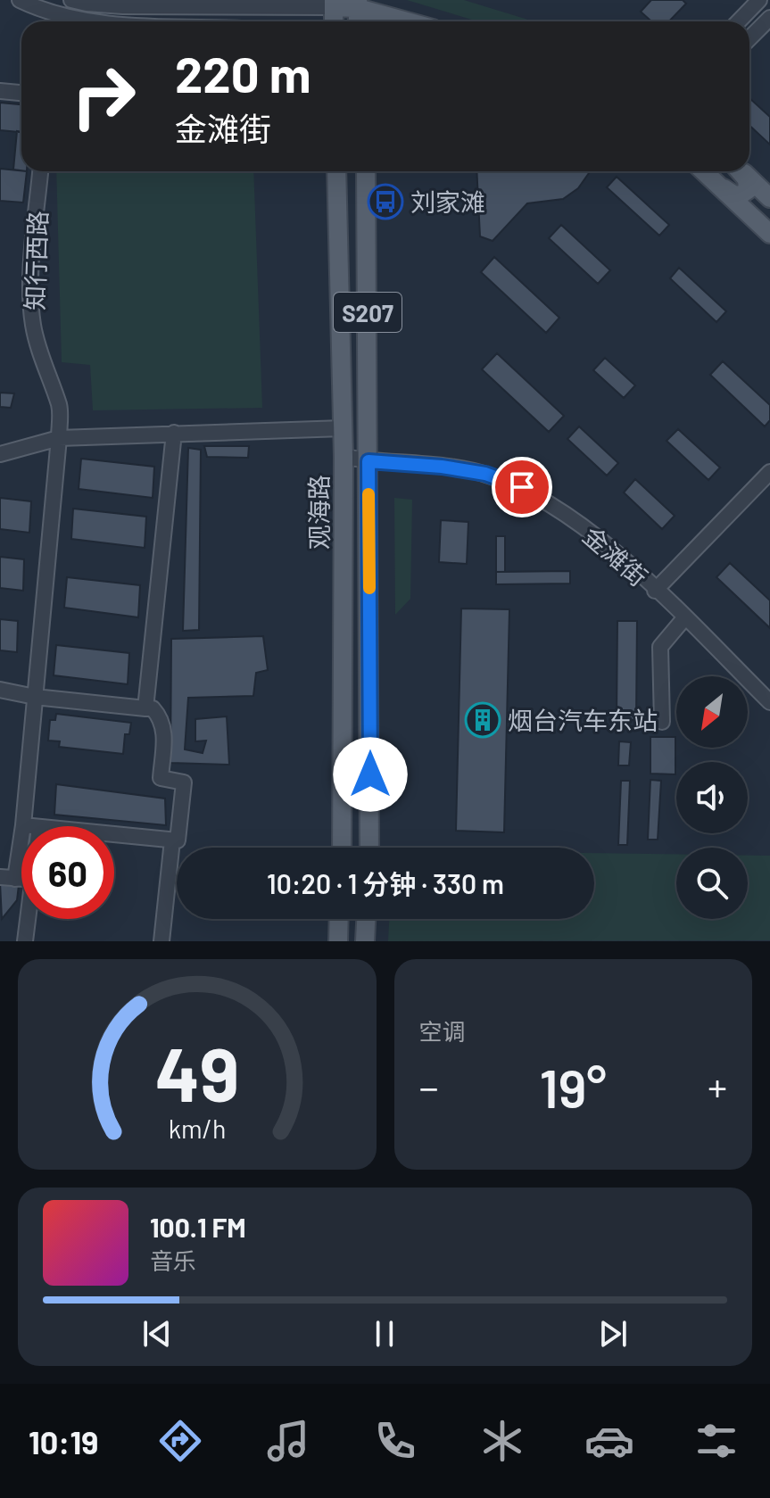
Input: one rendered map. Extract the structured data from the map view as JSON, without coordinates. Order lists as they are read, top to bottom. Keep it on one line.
{"streets":{"main road":["S207","观海路"],"street":["知行西路","金滩街"]},"crossings":[["观海路","金滩街"]],"places":{"bus stop":["刘家滩"],"building":["烟台汽车东站"]},"north":"bottom left","page":{"turn":["220 m","金滩街"],"limit":"60","trip":"10:20 · 1 分钟 · 330 m","tile":"空调","heat":["−","19°","+"],"song":["100.1 FM","音乐"],"tabs":"10:19","gauge":["49","km/h"]}}
